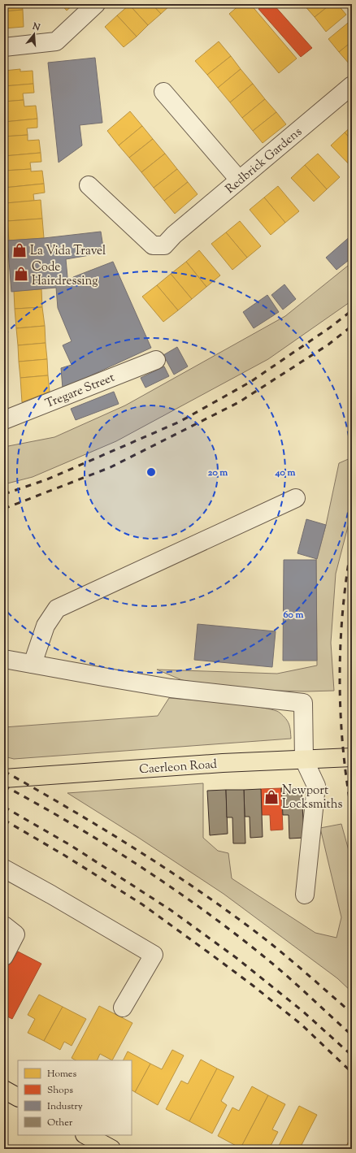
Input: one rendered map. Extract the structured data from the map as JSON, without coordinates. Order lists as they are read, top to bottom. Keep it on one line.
{"streets":{"main road":["Caerleon Road"],"street":["Redbrick Gardens","Tregare Street"]},"places":{"shop":["La Vida Travel","Code Hairdressing","Newport Locksmiths"]},"legend":["Homes","Shops","Industry","Other"],"north":"top","rings":["20 m","40 m","60 m"]}
